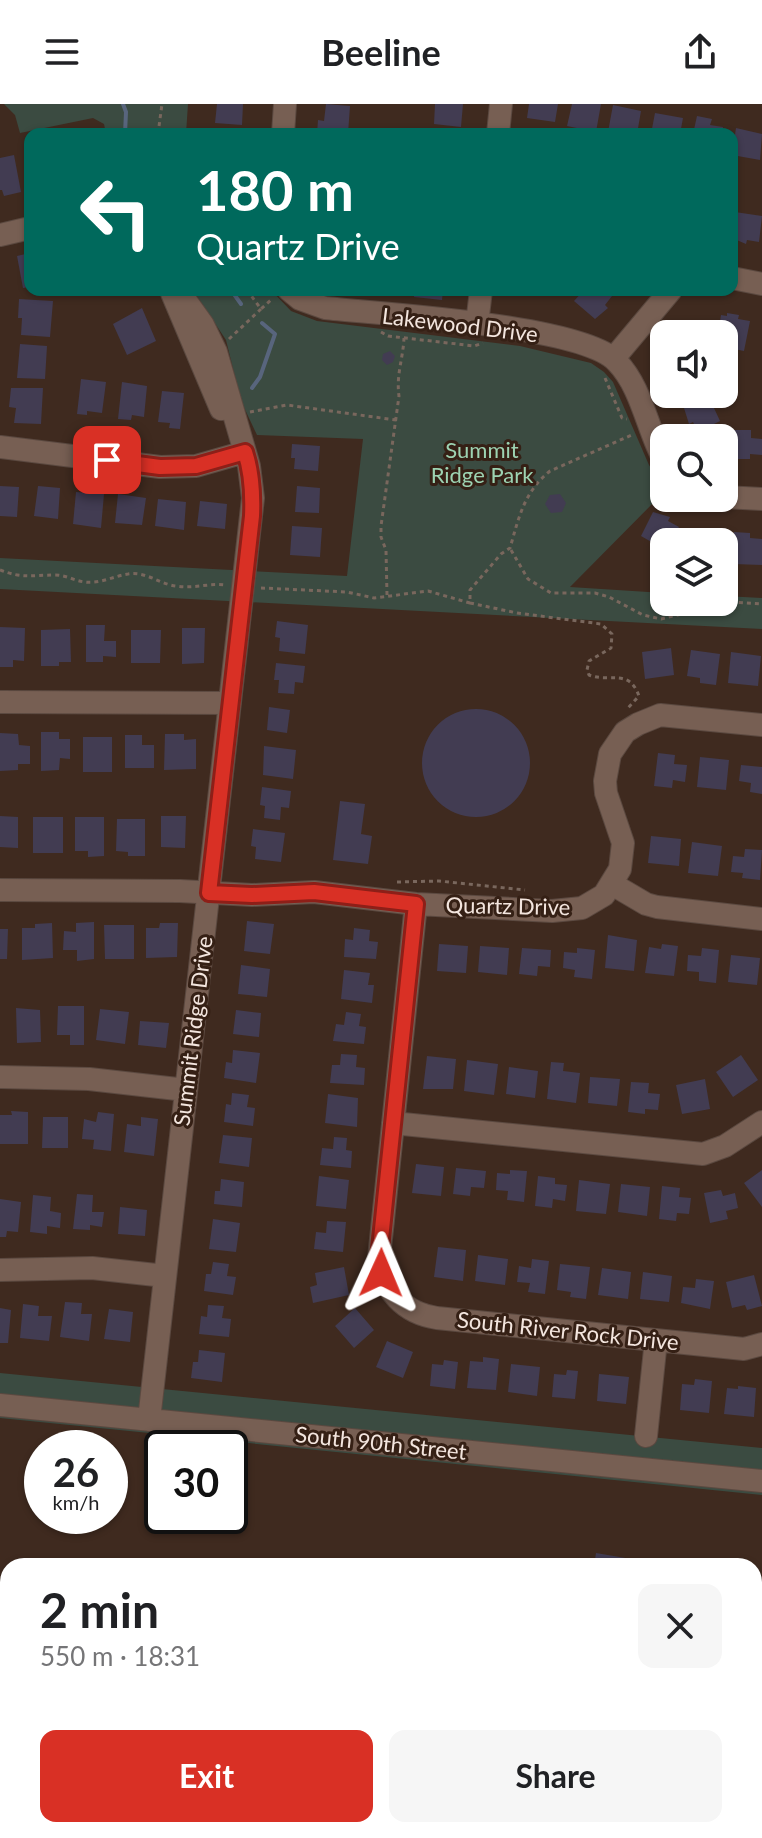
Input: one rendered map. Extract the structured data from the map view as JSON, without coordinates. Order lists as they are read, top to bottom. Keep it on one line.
{"streets":{"street":["Lakewood Drive","Quartz Drive","Summit Ridge Drive","South River Rock Drive","South 90th Street"]},"crossings":[["Quartz Drive","Summit Ridge Drive"],["Summit Ridge Drive","South 90th Street"]],"parks":["Summit Ridge Park"],"page":{"header":"Beeline","turn":["180 m","Quartz Drive"],"speed":"26 km/h","limit":"30","heading":["2 min","550 m · 18:31"],"buttons":["Exit","Share"]}}
